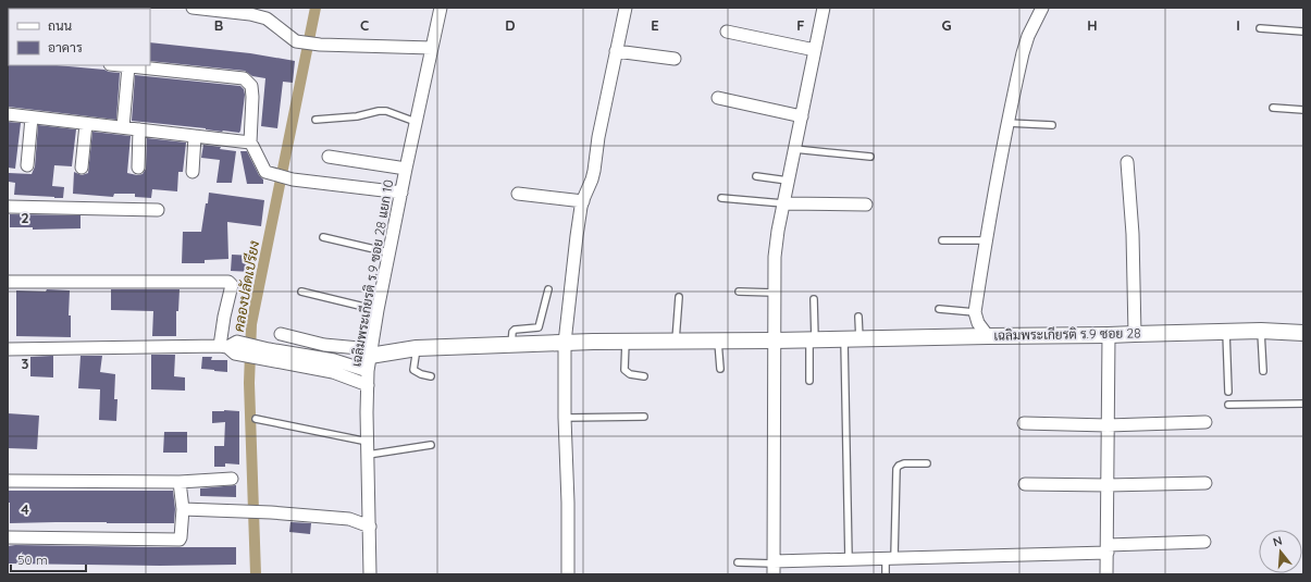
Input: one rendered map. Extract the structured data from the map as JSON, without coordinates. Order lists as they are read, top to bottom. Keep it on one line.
{"streets":{"street":["เฉลิมพระเกียรติ ร.9 ซอย 28 แยก 10","เฉลิมพระเกียรติ ร.9 ซอย 28"]},"water":["คลองปลัดเปรียง"],"legend":["ถนน","อาคาร"],"scale_bar":"50 m","north":"top","grid":{"columns":["B","C","D","E","F","G","H","I"],"rows":["2","3","4"]}}
